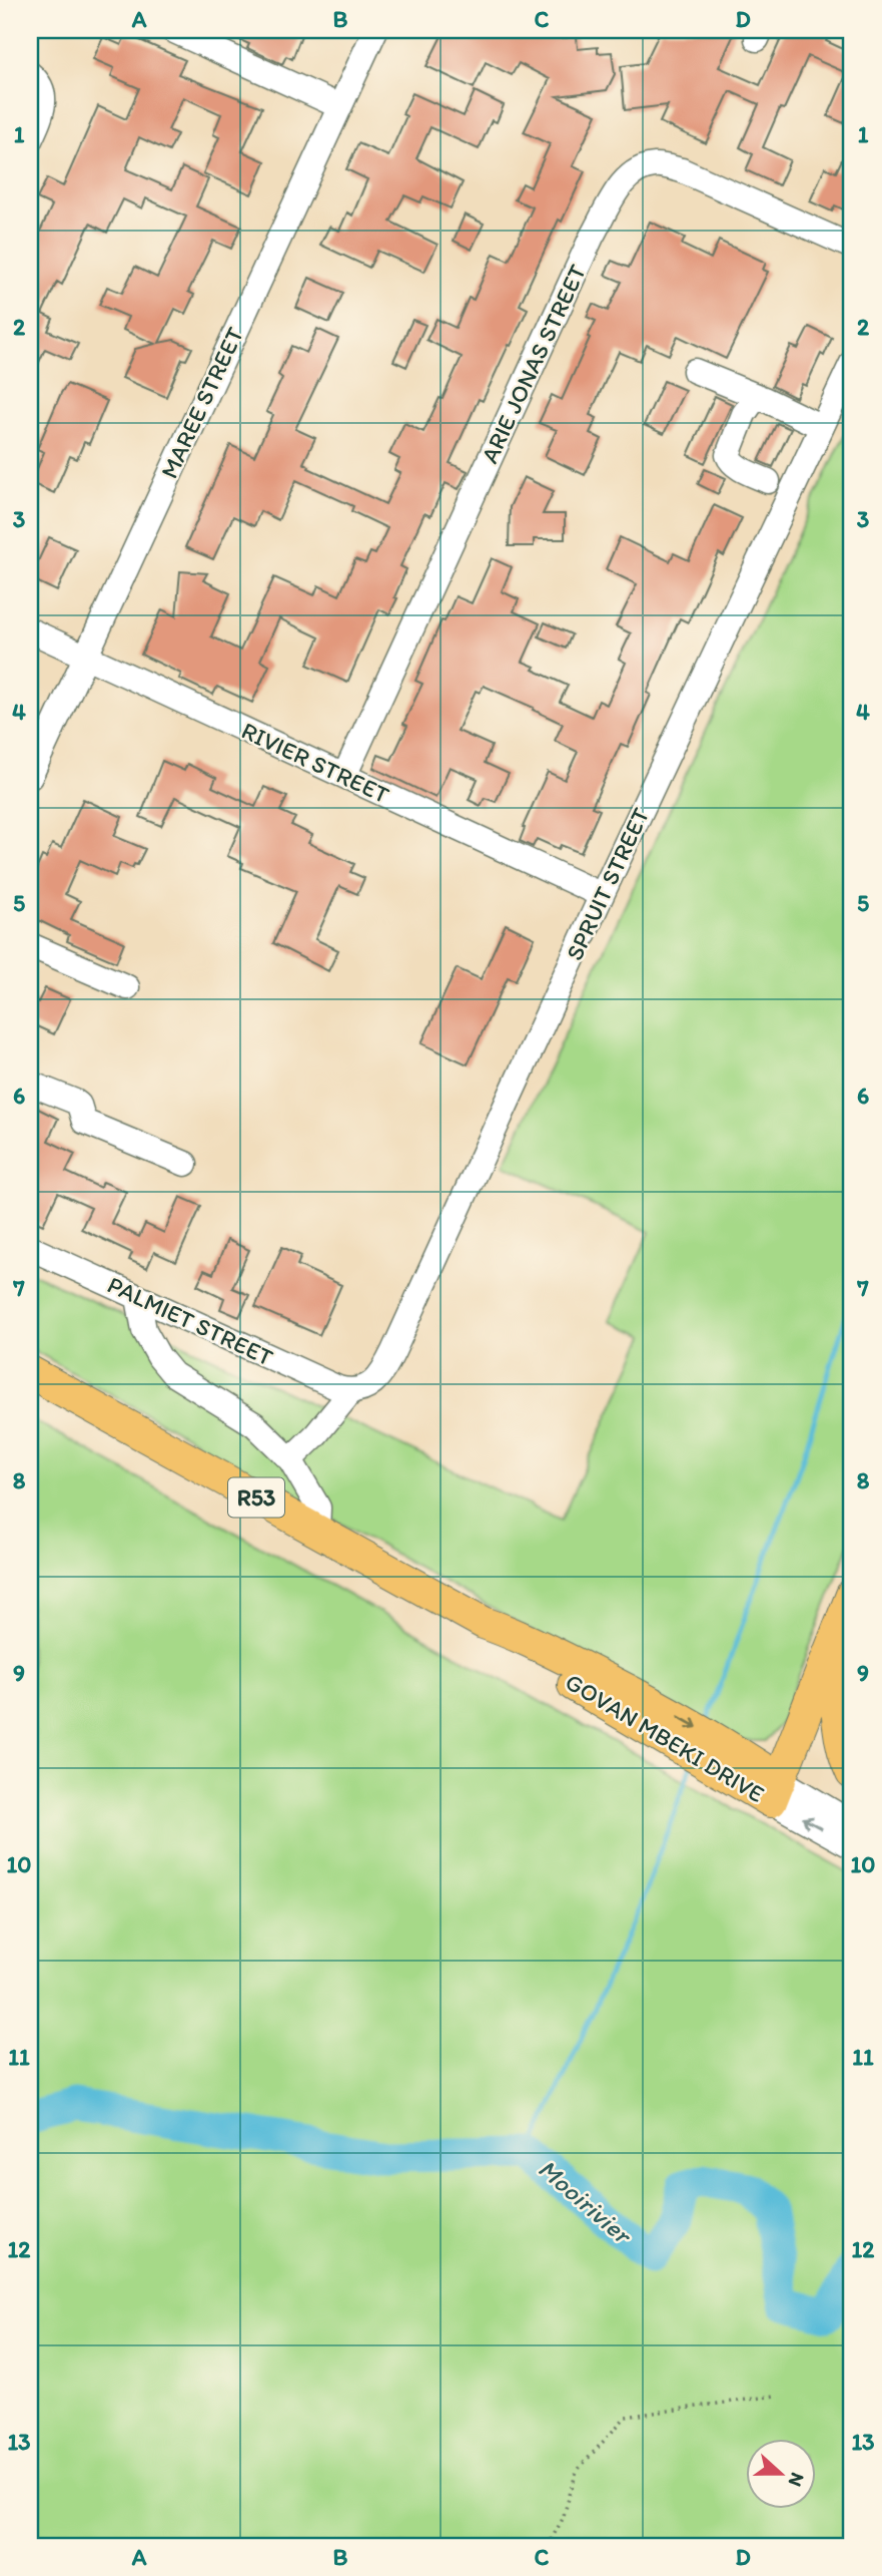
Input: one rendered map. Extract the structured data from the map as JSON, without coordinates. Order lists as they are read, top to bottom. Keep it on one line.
{"streets":{"main road":["R53","GOVAN MBEKI DRIVE"],"street":["ARIE JONAS STREET","MAREE STREET","RIVIER STREET","SPRUIT STREET","PALMIET STREET"]},"crossings":[["ARIE JONAS STREET","RIVIER STREET"],["MAREE STREET","RIVIER STREET"],["RIVIER STREET","SPRUIT STREET"],["SPRUIT STREET","PALMIET STREET"]],"water":["Mooirivier"],"north":"right","grid":{"columns":["A","B","C","D"],"rows":["1","2","3","4","5","6","7","8","9","10","11","12","13"]}}
